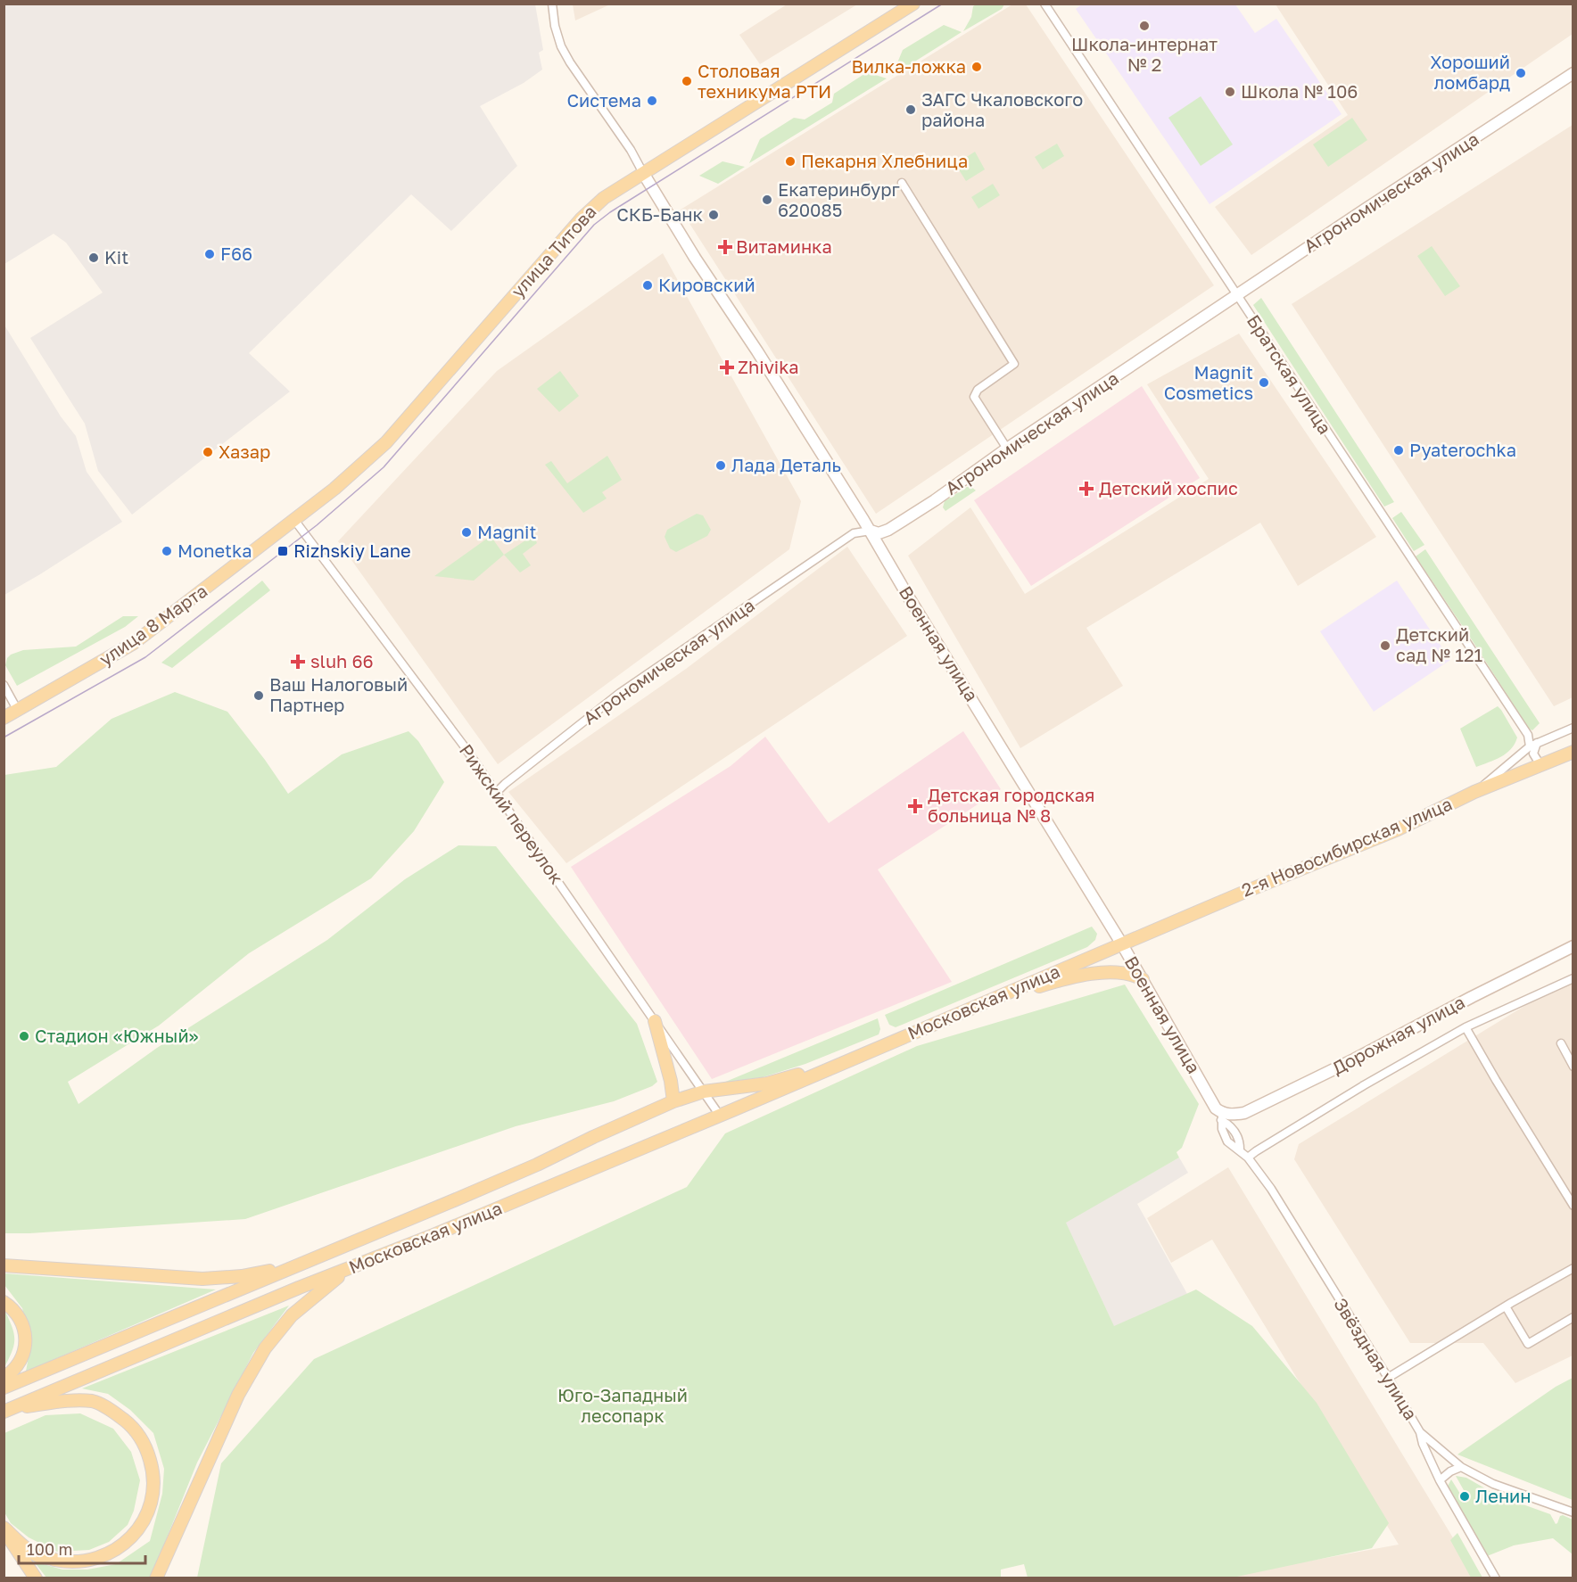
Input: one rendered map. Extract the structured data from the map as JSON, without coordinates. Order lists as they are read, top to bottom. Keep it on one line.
{"streets":{"main road":["улица Титова","улица 8 Марта","2-я Новосибирская улица","Московская улица"],"street":["Агрономическая улица","Братская улица","Военная улица","Рижский переулок","Дорожная улица","Звёздная улица"]},"crossings":[["Агрономическая улица","Братская улица"],["Агрономическая улица","Военная улица"],["Агрономическая улица","Рижский переулок"],["улица Титова","улица 8 Марта"],["улица Титова","Военная улица"],["улица Титова","Рижский переулок"],["Братская улица","2-я Новосибирская улица"],["улица 8 Марта","Рижский переулок"],["Военная улица","2-я Новосибирская улица"],["Военная улица","Московская улица"],["Военная улица","Дорожная улица"],["Военная улица","Звёздная улица"],["Рижский переулок","Московская улица"],["2-я Новосибирская улица","Московская улица"]],"parks":["Юго-Западный лесопарк"],"places":{"other":["Школа-интернат № 2","Вилка-ложка","Хороший ломбард","Столовая техникума РТИ","Школа № 106","Система","ЗАГС Чкаловского района","Пекарня Хлебница","Екатеринбург 620085","СКБ-Банк","F66","Kit","Кировский","Magnit Cosmetics","Pyaterochka","Хазар","Лада Деталь","Magnit","Monetka","Детский сад № 121","Ваш Налоговый Партнер","Стадион «Южный»","Ленин"],"health":["Витаминка","Zhivika","Детский хоспис","sluh 66","Детская городская больница № 8"],"transit":["Rizhskiy Lane"]},"scale_bar":"100 m"}
